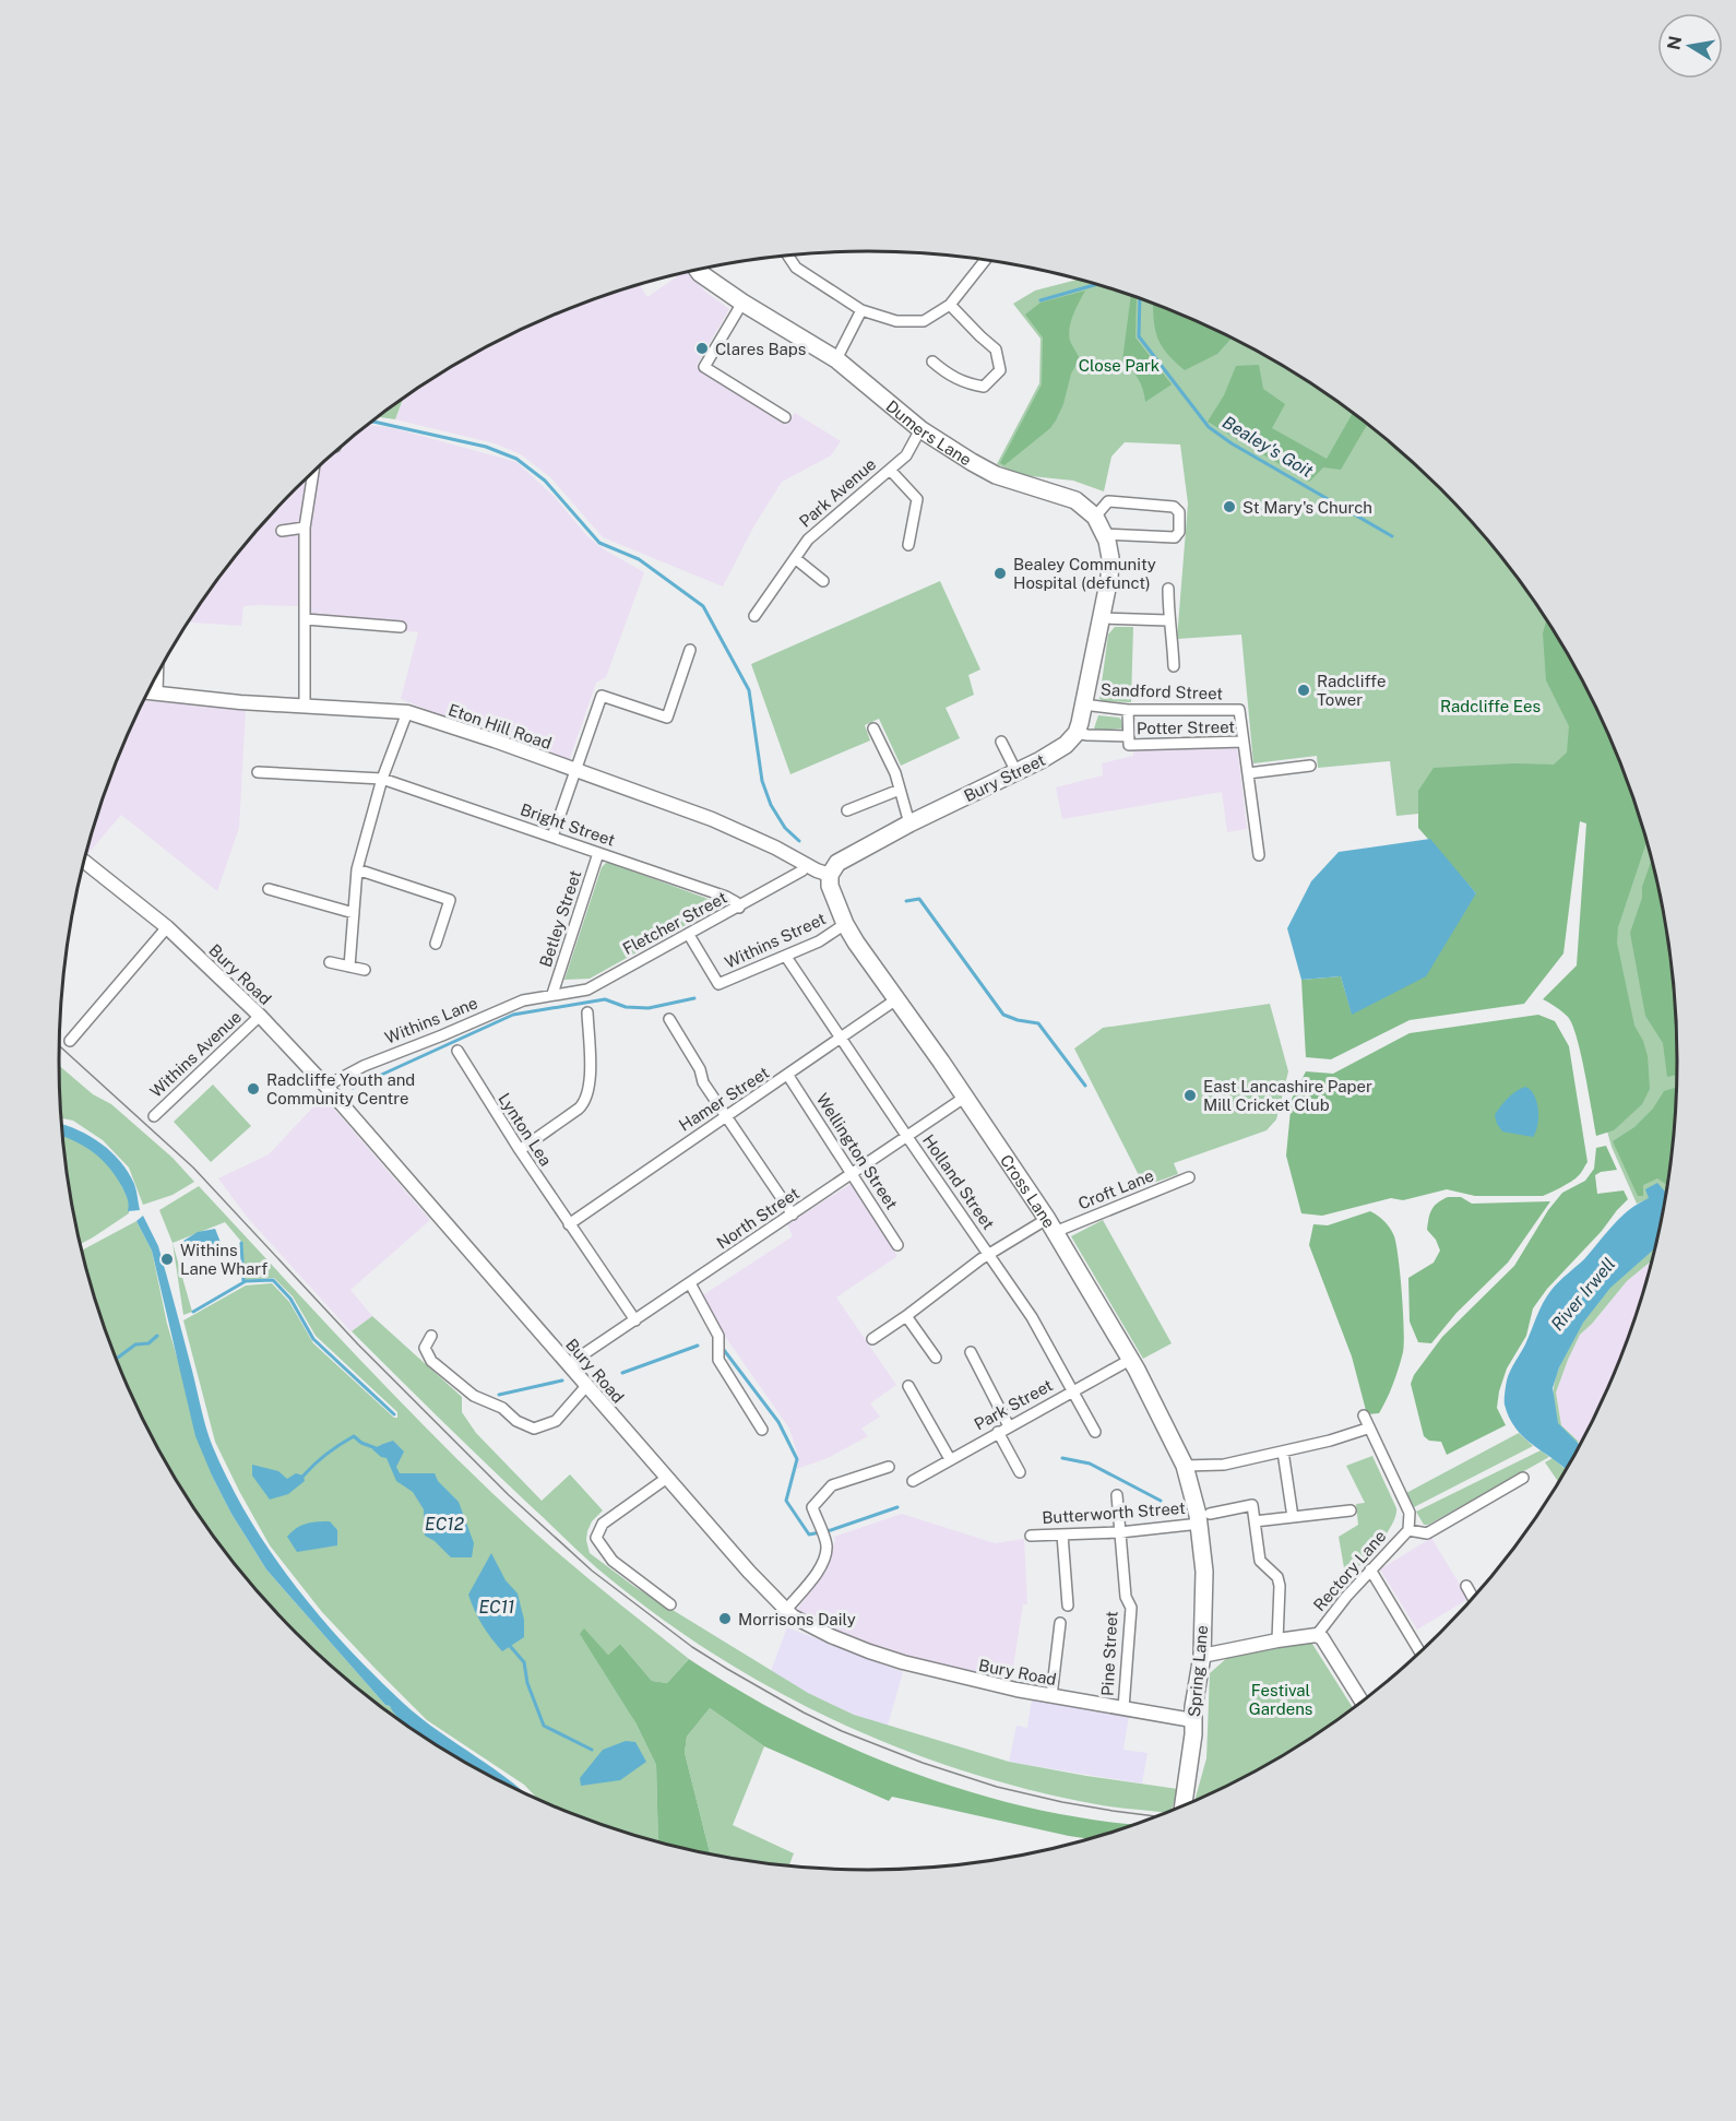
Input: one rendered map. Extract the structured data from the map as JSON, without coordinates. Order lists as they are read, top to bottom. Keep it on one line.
{"streets":{"main road":["Dumers Lane","Bury Street","Cross Lane","Spring Lane"],"street":["Park Avenue","Sandford Street","Eton Hill Road","Potter Street","Bright Street","Betley Street","Fletcher Street","Withins Street","Bury Road","Withins Lane","Withins Avenue","Hamer Street","Lynton Lea","Wellington Street","Holland Street","Croft Lane","North Street","Park Street","Butterworth Street","Rectory Lane","Pine Street"]},"crossings":[["Dumers Lane","Park Avenue"],["Sandford Street","Potter Street"],["Eton Hill Road","Bury Street"],["Eton Hill Road","Fletcher Street"],["Eton Hill Road","Cross Lane"],["Potter Street","Bury Street"],["Bury Street","Cross Lane"],["Bright Street","Betley Street"],["Bright Street","Fletcher Street"],["Betley Street","Fletcher Street"],["Betley Street","Withins Lane"],["Fletcher Street","Withins Street"],["Fletcher Street","Withins Lane"],["Withins Street","Holland Street"],["Withins Street","Cross Lane"],["Bury Road","Withins Lane"],["Bury Road","Withins Avenue"],["Bury Road","North Street"],["Bury Road","Pine Street"],["Bury Road","Spring Lane"],["Hamer Street","Lynton Lea"],["Hamer Street","Wellington Street"],["Hamer Street","Holland Street"],["Hamer Street","Cross Lane"],["Lynton Lea","North Street"],["Wellington Street","North Street"],["Holland Street","Croft Lane"],["Holland Street","North Street"],["Holland Street","Park Street"],["Croft Lane","Cross Lane"],["Cross Lane","North Street"],["Cross Lane","Park Street"],["Cross Lane","Butterworth Street"],["Cross Lane","Spring Lane"],["Butterworth Street","Pine Street"],["Butterworth Street","Spring Lane"],["Rectory Lane","Spring Lane"]],"water":["Bealey's Goit","River Irwell","EC12","EC11"],"parks":["Close Park","Radcliffe Ees","Festival Gardens"],"places":["Clares Baps","St Mary's Church","Bealey Community Hospital (defunct)","Radcliffe Tower","Radcliffe Youth and Community Centre","East Lancashire Paper Mill Cricket Club","Withins Lane Wharf","Morrisons Daily"],"north":"left"}
